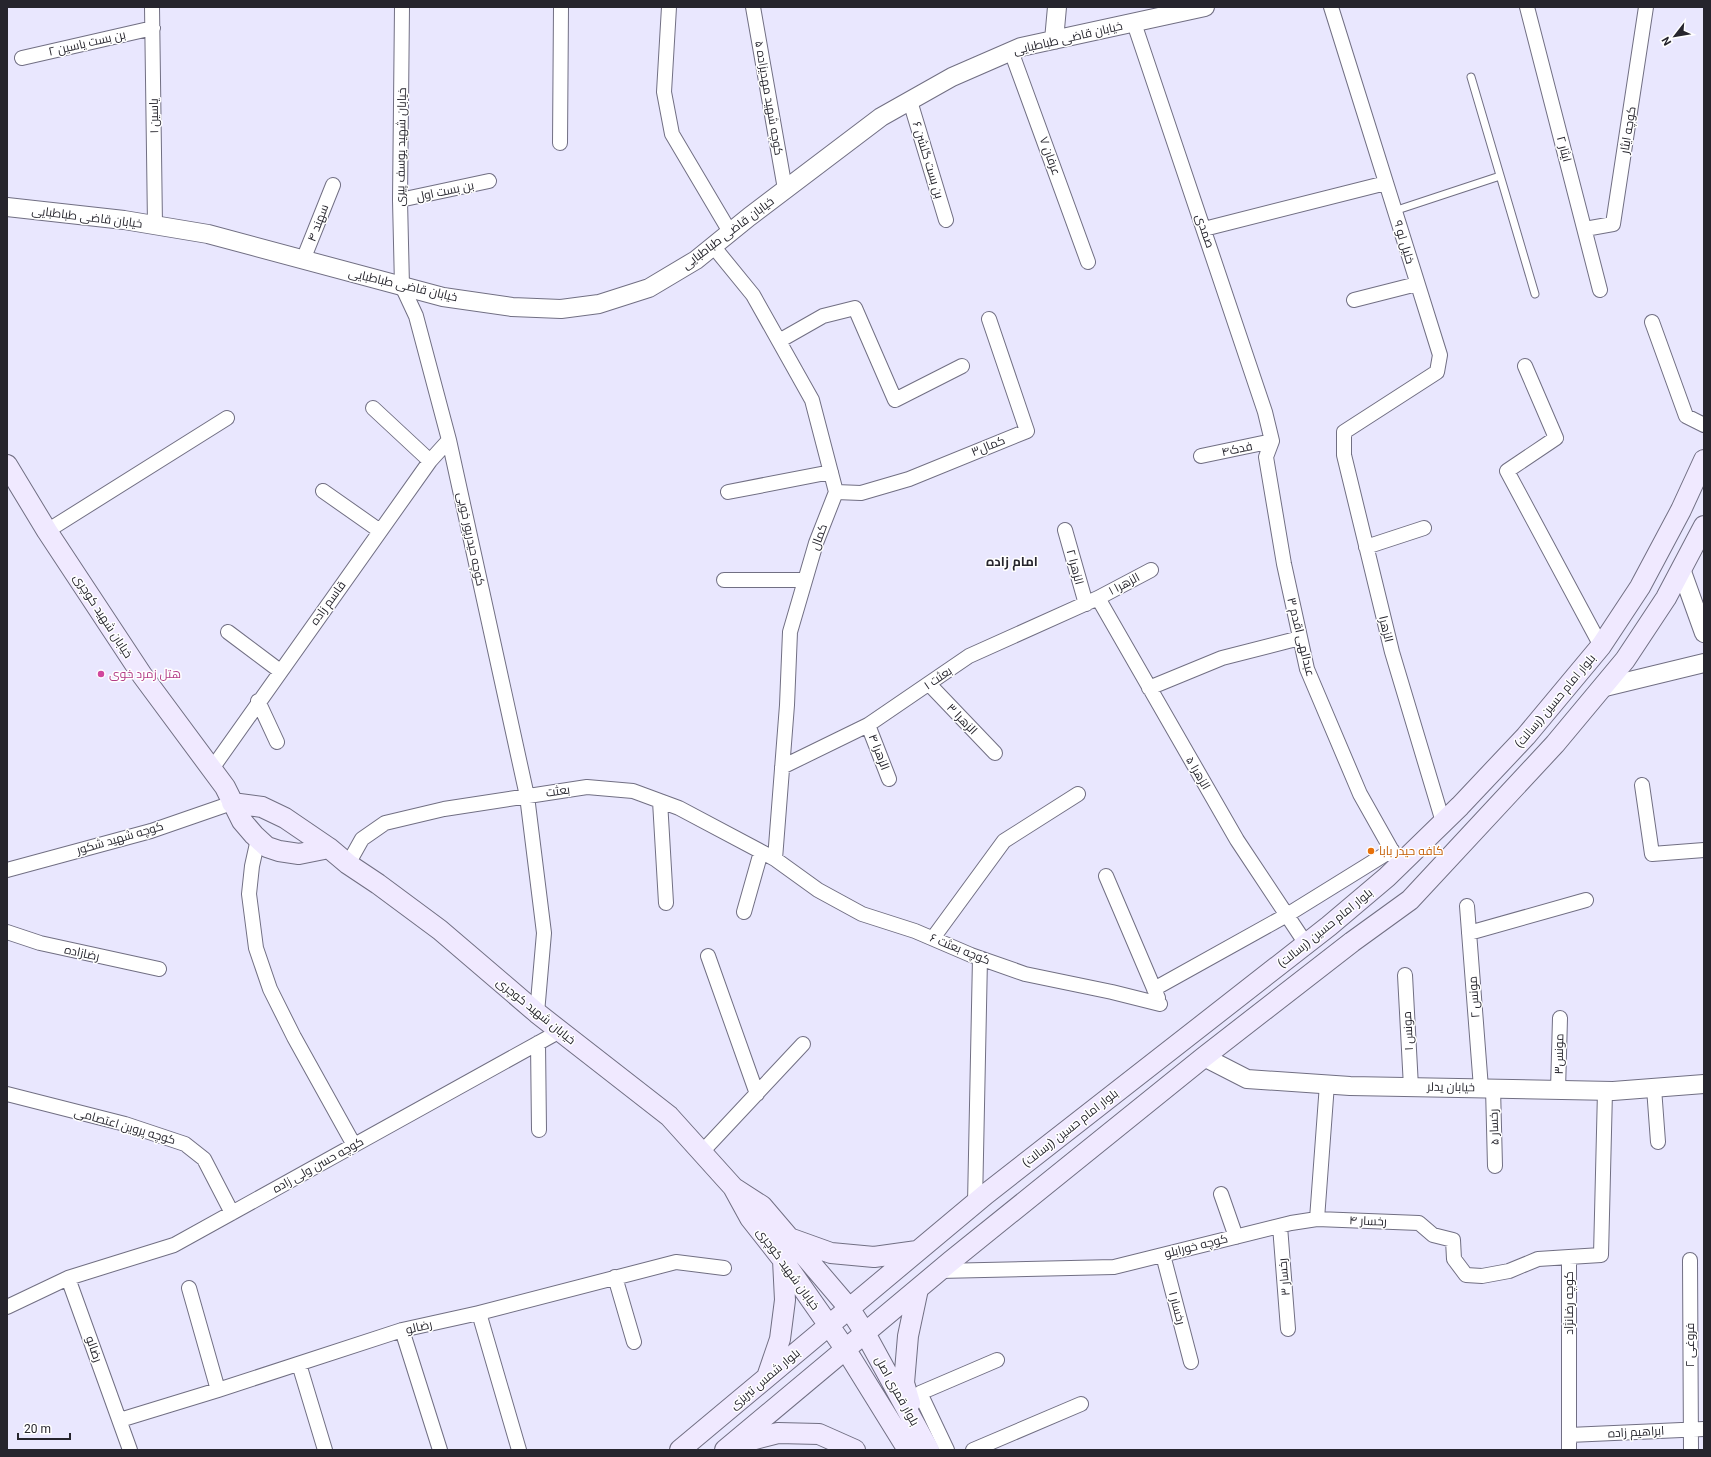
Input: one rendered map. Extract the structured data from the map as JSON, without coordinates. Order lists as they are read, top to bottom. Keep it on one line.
{"streets":{"main road":["خیابان شهید کوچری","بلوار امام حسین (رسالت)","بلوار شمس تبریزی","بلوار قمری اصل"],"street":["خیابان قاضی طباطبایی","بن بست یاسین ۲","کوچه شهید مهدیزاده ۵","یاسین ۱","کوچه ایثار","خیابان شهید یوسف پیری","ایثار ۲","عرفان ۷","بن بست گلشن ۶","بن بست اول","سهند ۴","صمدی","خلیل لو ۹","کمال۳","فدک۴","کمال","کوچه حیدرپور خویی","الزهرا ۲","الزهرا ۱","قاسم زاده","الزهرا","عبدالهی اقدم ۳","بعثت ۱","الزهرا ۳","الزهرا ۴","الزهرا ۵","بعثت","کوچه شهید شکور","کوچه بعثت ۶","رضازاده","مونس ۲","مونس ۱","مونس۳","خیابان یدلر","کوچه پروین اعتصامی","رخسار ۵","کوچه حسن ولی زاده","رخسار ۴","کوچه خورابلو","رخسار ۳","کوچه رضانژاد","رخسار ۱","رضالو","فروغی ۲","ابراهیم زاده"]},"crossings":[["خیابان قاضی طباطبایی","کوچه شهید مهدیزاده ۵"],["خیابان قاضی طباطبایی","یاسین ۱"],["خیابان قاضی طباطبایی","خیابان شهید یوسف پیری"],["خیابان قاضی طباطبایی","عرفان ۷"],["خیابان قاضی طباطبایی","بن بست گلشن ۶"],["خیابان قاضی طباطبایی","سهند ۴"],["خیابان قاضی طباطبایی","صمدی"],["خیابان قاضی طباطبایی","کوچه حیدرپور خویی"],["بن بست یاسین ۲","یاسین ۱"],["کوچه ایثار","ایثار ۲"],["خیابان شهید یوسف پیری","بن بست اول"],["خیابان شهید یوسف پیری","کوچه حیدرپور خویی"],["صمدی","فدک۴"],["صمدی","عبدالهی اقدم ۳"],["خلیل لو ۹","الزهرا"],["کمال۳","کمال"],["فدک۴","عبدالهی اقدم ۳"],["کمال","بعثت ۱"],["کمال","بعثت"],["کمال","کوچه بعثت ۶"],["کوچه حیدرپور خویی","قاسم زاده"],["کوچه حیدرپور خویی","خیابان شهید کوچری"],["کوچه حیدرپور خویی","بعثت"],["الزهرا ۲","الزهرا ۱"],["الزهرا ۲","بعثت ۱"],["الزهرا ۲","الزهرا ۵"],["الزهرا ۱","بعثت ۱"],["الزهرا ۱","الزهرا ۵"],["قاسم زاده","خیابان شهید کوچری"],["خیابان شهید کوچری","بلوار امام حسین (رسالت)"],["خیابان شهید کوچری","بعثت"],["خیابان شهید کوچری","کوچه شهید شکور"],["خیابان شهید کوچری","کوچه حسن ولی زاده"],["خیابان شهید کوچری","بلوار شمس تبریزی"],["خیابان شهید کوچری","بلوار قمری اصل"],["الزهرا","بلوار امام حسین (رسالت)"],["عبدالهی اقدم ۳","بلوار امام حسین (رسالت)"],["بعثت ۱","الزهرا ۳"],["بعثت ۱","الزهرا ۴"],["بعثت ۱","الزهرا ۵"],["بلوار امام حسین (رسالت)","الزهرا ۵"],["بلوار امام حسین (رسالت)","بلوار شمس تبریزی"],["بعثت","کوچه بعثت ۶"],["مونس ۲","خیابان یدلر"],["مونس ۲","رخسار ۵"],["مونس ۱","خیابان یدلر"],["مونس۳","خیابان یدلر"],["خیابان یدلر","رخسار ۵"],["خیابان یدلر","کوچه رضانژاد"],["کوچه پروین اعتصامی","کوچه حسن ولی زاده"],["کوچه حسن ولی زاده","رضالو"],["رخسار ۴","کوچه خورابلو"],["رخسار ۴","کوچه رضانژاد"],["کوچه خورابلو","رخسار ۳"],["کوچه خورابلو","رخسار ۱"],["کوچه رضانژاد","ابراهیم زاده"],["فروغی ۲","ابراهیم زاده"]],"districts":["امام زاده"],"places":["هتل زمرد خوی","کافه حیدر بابا"],"scale_bar":"20 m","north":"bottom left"}
